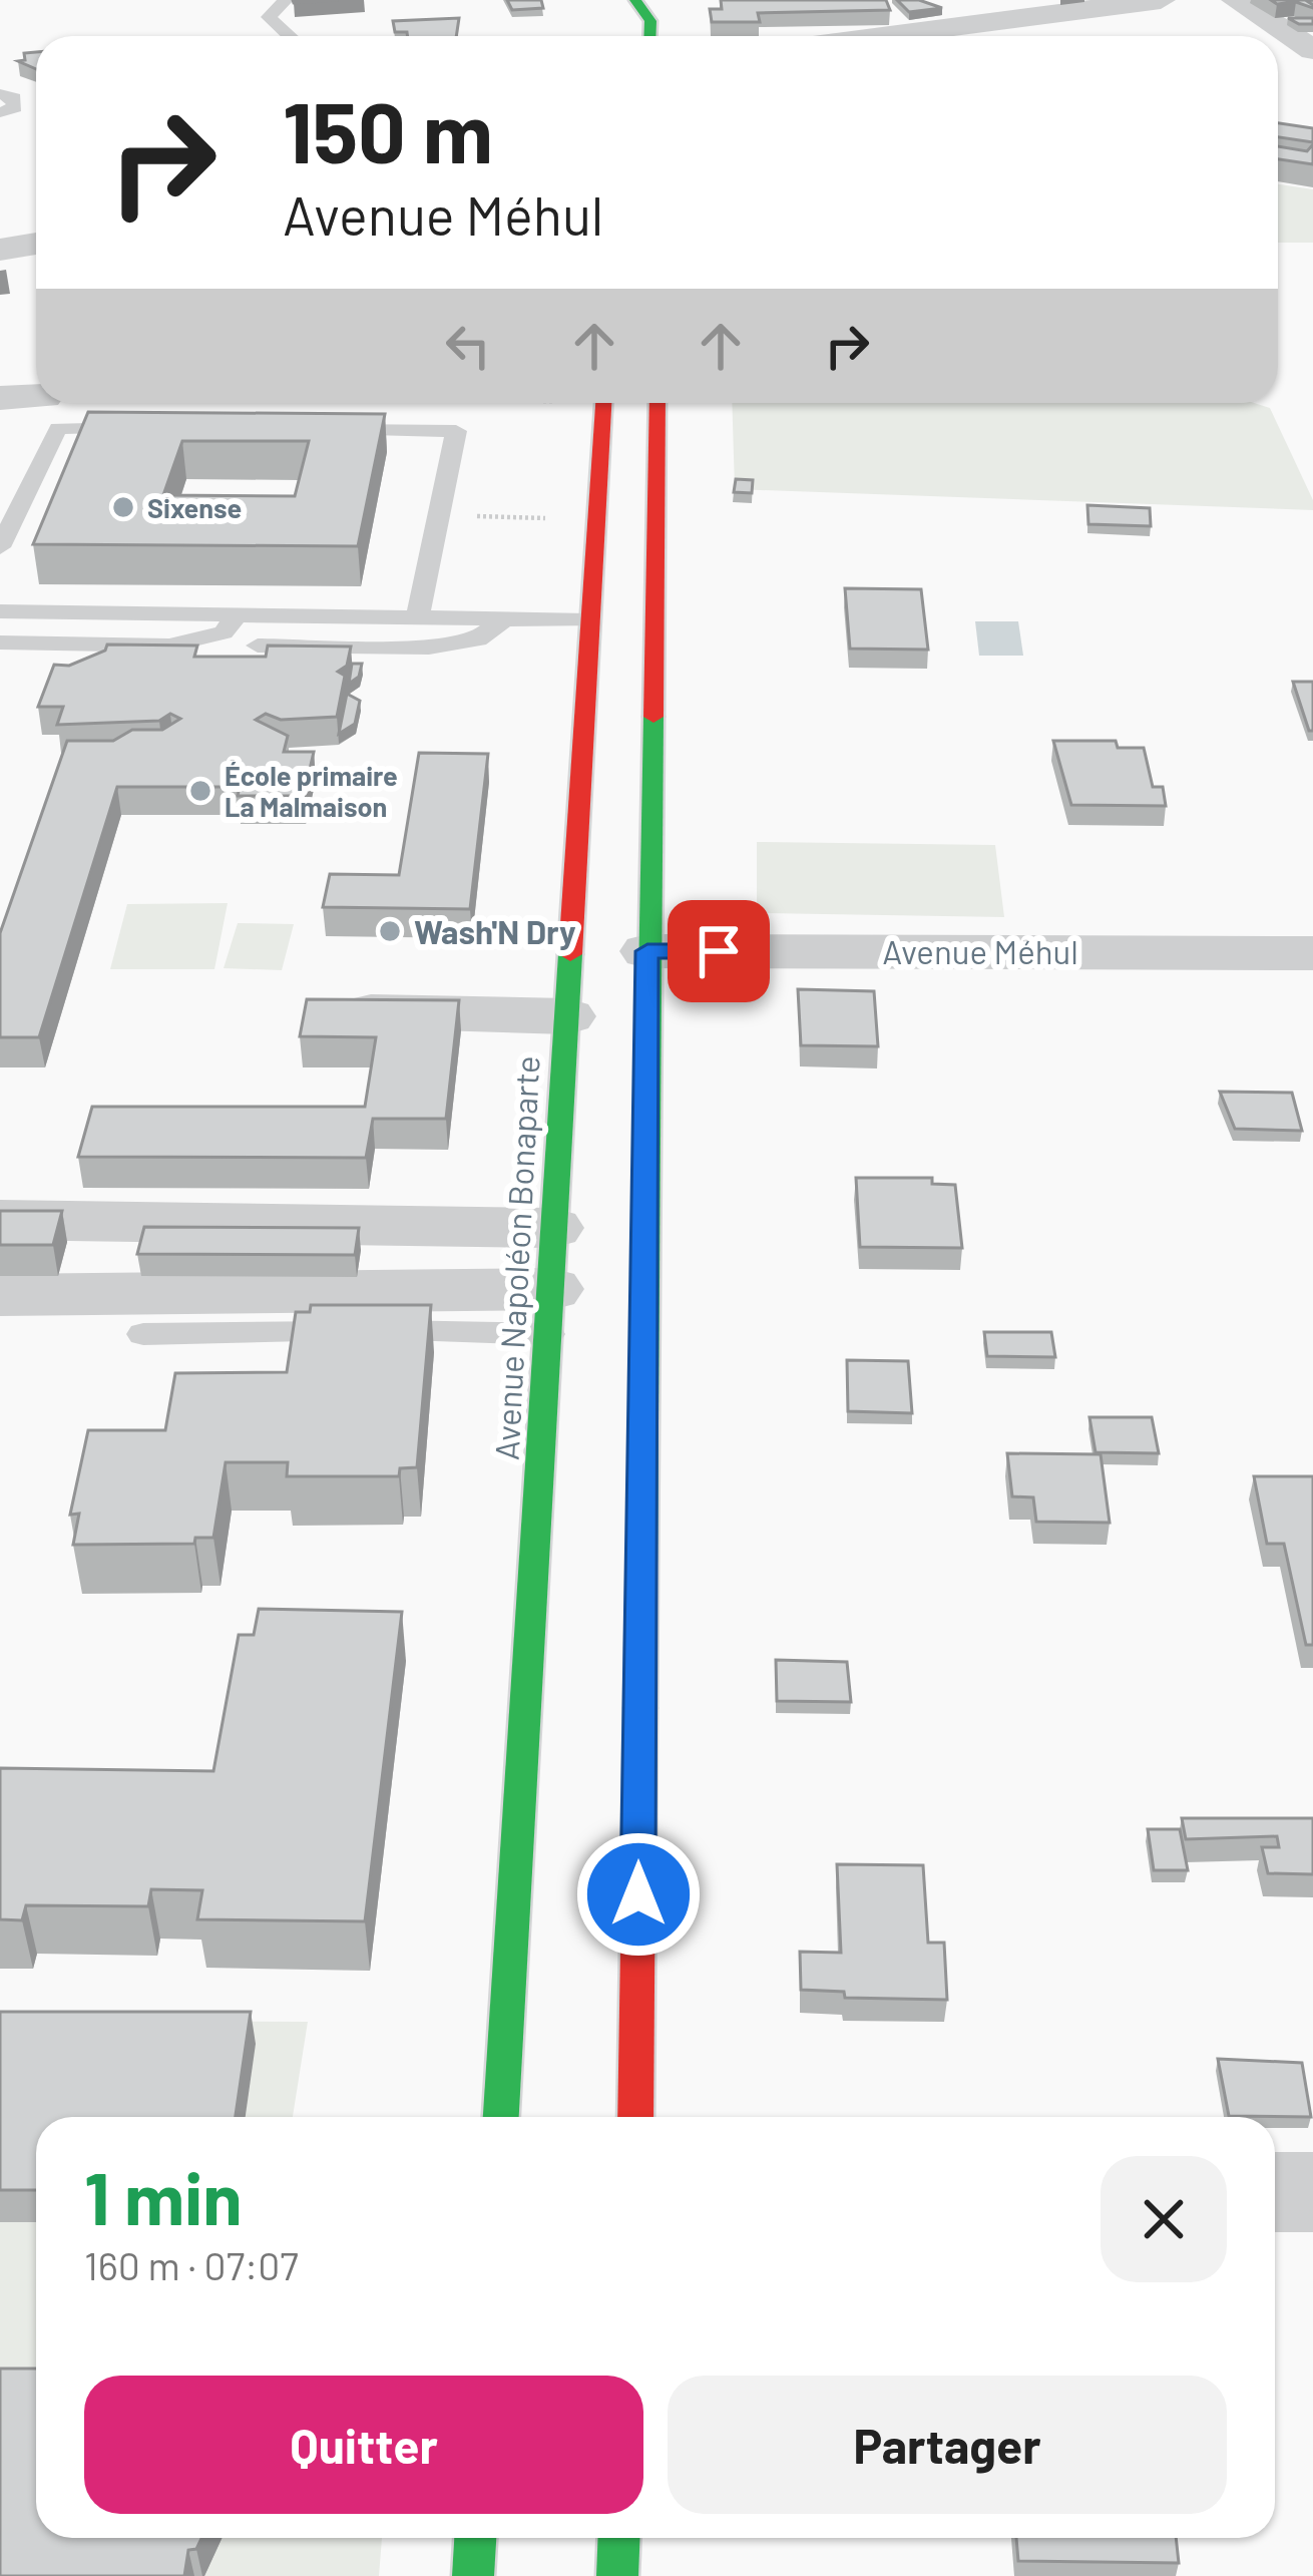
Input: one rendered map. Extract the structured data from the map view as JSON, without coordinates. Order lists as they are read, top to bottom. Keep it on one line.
{"streets":{"main road":["Avenue Napoléon Bonaparte"],"street":["Avenue Méhul"]},"places":["Sixense","École primaire La Malmaison","Wash'N Dry"],"page":{"turn":["150 m","Avenue Méhul"],"heading":["1 min","160 m · 07:07"],"buttons":["Quitter","Partager"]}}
